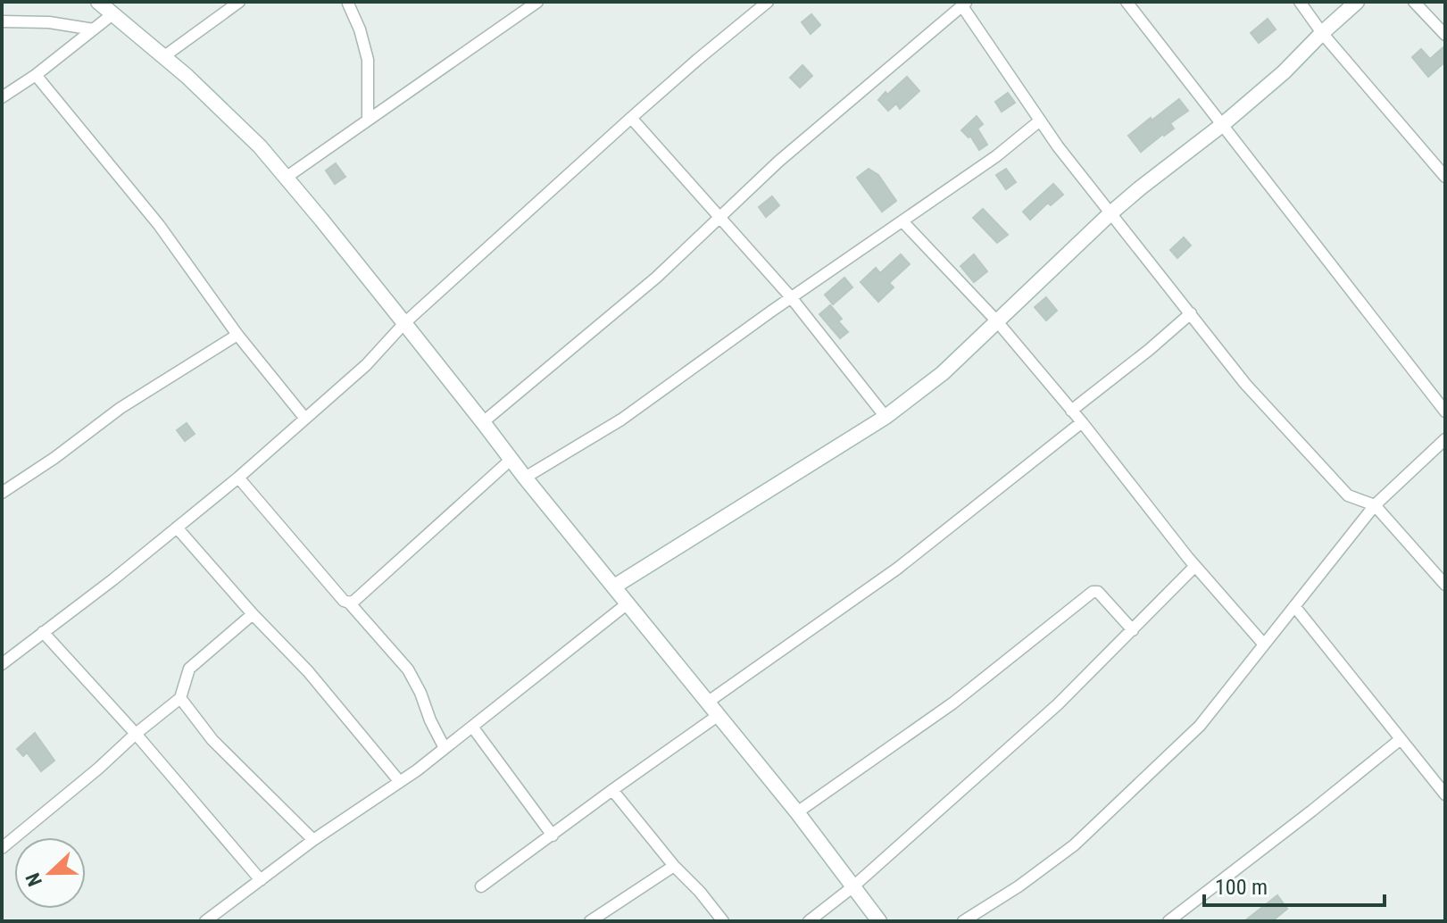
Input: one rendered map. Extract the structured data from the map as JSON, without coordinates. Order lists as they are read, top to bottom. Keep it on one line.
{"scale_bar":"100 m","north":"left"}
